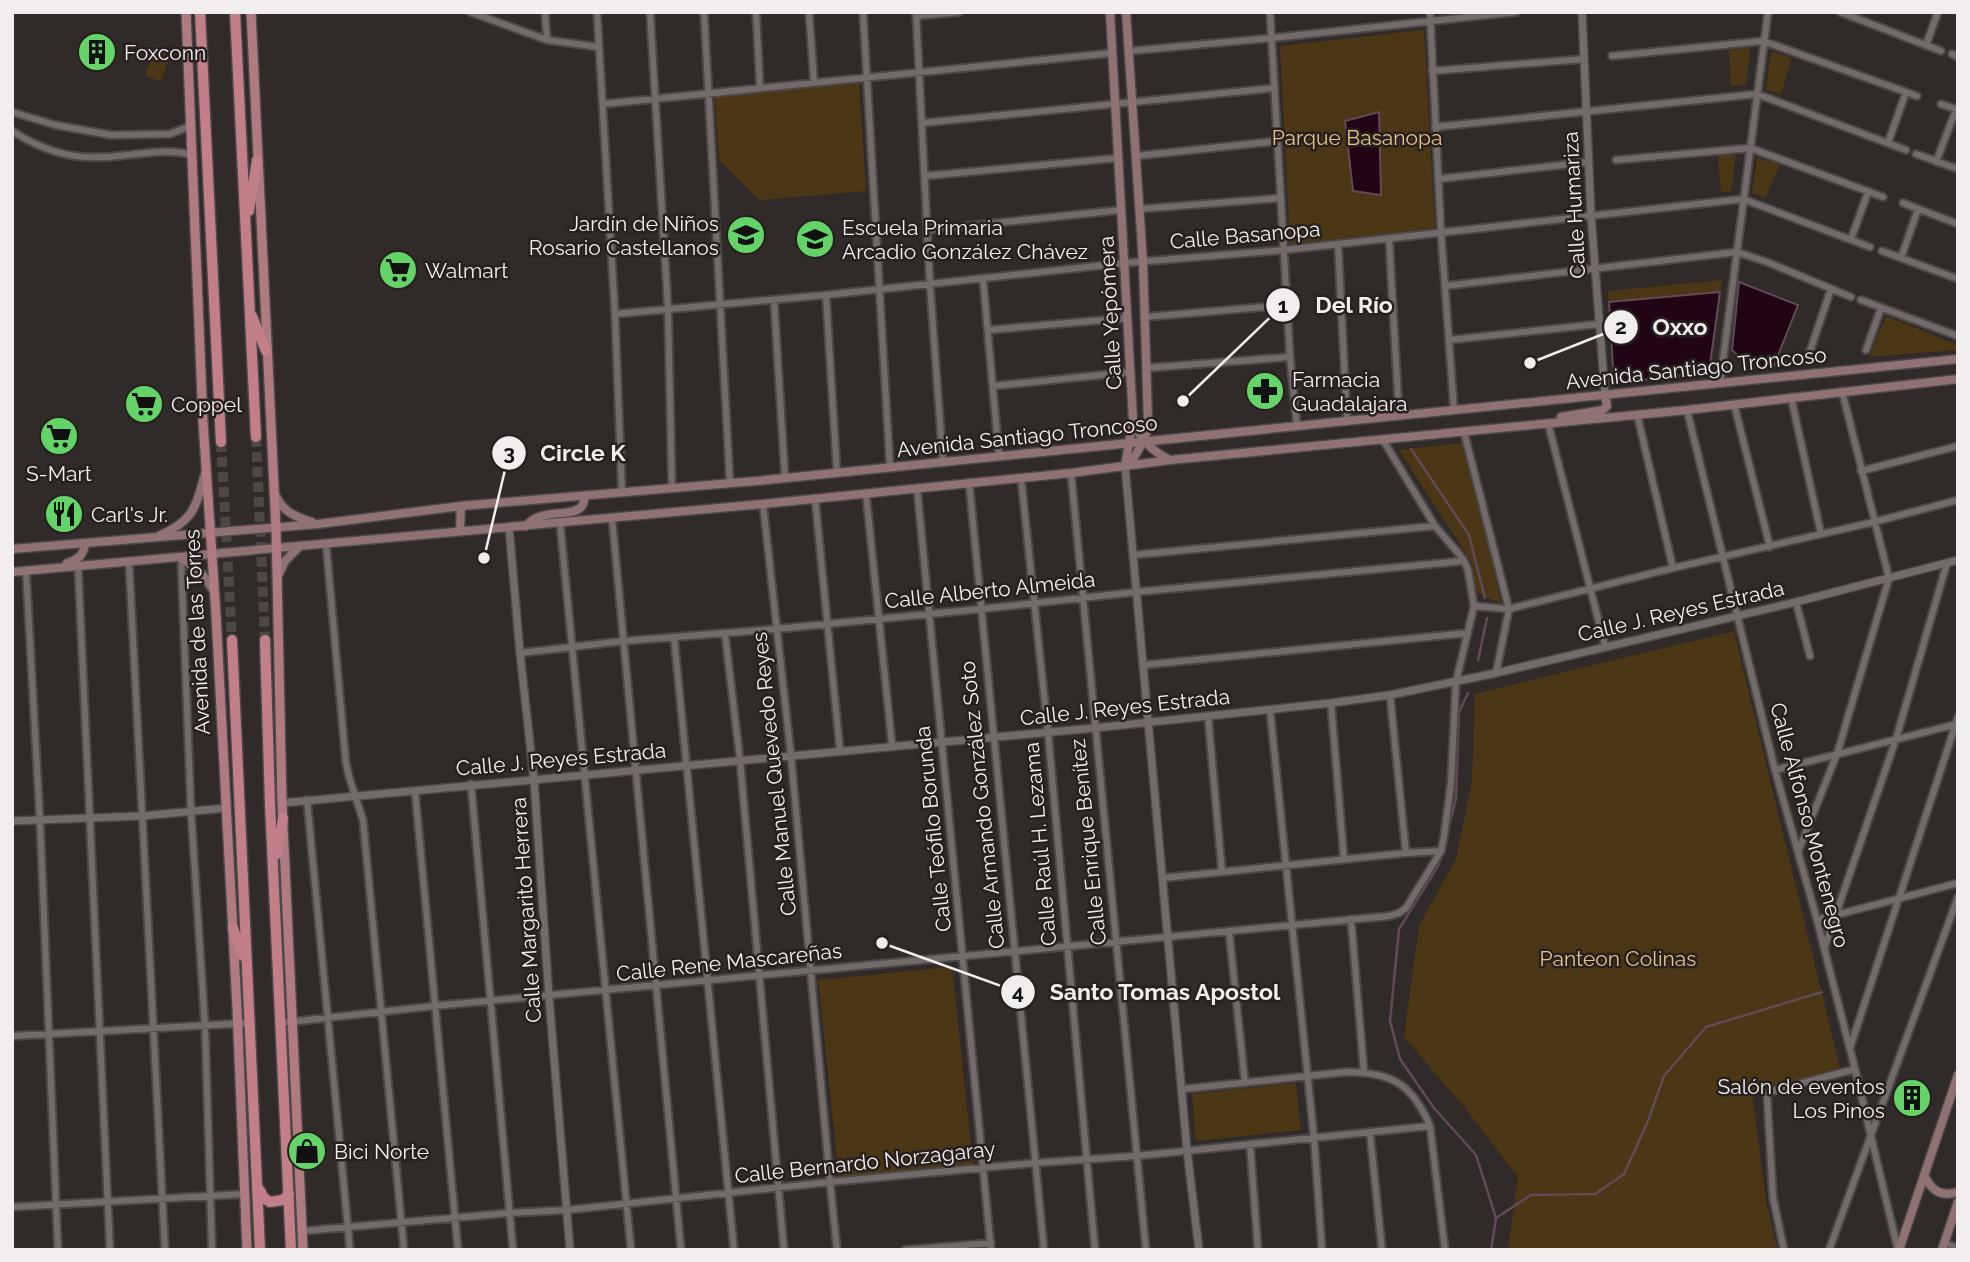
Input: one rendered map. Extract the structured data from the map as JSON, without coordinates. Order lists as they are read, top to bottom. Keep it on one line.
{"streets":{"highway":["Avenida de las Torres"],"main road":["Calle Yepómera","Avenida Santiago Troncoso"],"street":["Calle Humariza","Calle Basanopa","Calle Alberto Almeida","Calle J. Reyes Estrada","Calle Manuel Quevedo Reyes","Calle Armando González Soto","Calle Alfonso Montenegro","Calle Teófilo Borunda","Calle Enrique Benítez","Calle Raúl H. Lezama","Calle Margarito Herrera","Calle Rene Mascareñas","Calle Bernardo Norzagaray"]},"crossings":[["Calle Humariza","Calle Basanopa"],["Calle Humariza","Avenida Santiago Troncoso"],["Calle Basanopa","Calle Yepómera"],["Calle Yepómera","Avenida Santiago Troncoso"],["Avenida Santiago Troncoso","Avenida de las Torres"],["Avenida Santiago Troncoso","Calle Manuel Quevedo Reyes"],["Avenida Santiago Troncoso","Calle Armando González Soto"],["Avenida Santiago Troncoso","Calle Alfonso Montenegro"],["Avenida Santiago Troncoso","Calle Teófilo Borunda"],["Avenida Santiago Troncoso","Calle Enrique Benítez"],["Avenida Santiago Troncoso","Calle Raúl H. Lezama"],["Avenida Santiago Troncoso","Calle Margarito Herrera"],["Calle Alberto Almeida","Calle Manuel Quevedo Reyes"],["Calle Alberto Almeida","Calle Armando González Soto"],["Calle Alberto Almeida","Calle Teófilo Borunda"],["Calle Alberto Almeida","Calle Enrique Benítez"],["Calle Alberto Almeida","Calle Raúl H. Lezama"],["Calle Alberto Almeida","Calle Margarito Herrera"],["Calle J. Reyes Estrada","Calle Manuel Quevedo Reyes"],["Calle J. Reyes Estrada","Calle Armando González Soto"],["Calle J. Reyes Estrada","Calle Alfonso Montenegro"],["Calle J. Reyes Estrada","Calle Teófilo Borunda"],["Calle J. Reyes Estrada","Calle Enrique Benítez"],["Calle J. Reyes Estrada","Calle Raúl H. Lezama"],["Calle J. Reyes Estrada","Calle Margarito Herrera"],["Calle Manuel Quevedo Reyes","Calle Rene Mascareñas"],["Calle Manuel Quevedo Reyes","Calle Bernardo Norzagaray"],["Calle Armando González Soto","Calle Rene Mascareñas"],["Calle Armando González Soto","Calle Bernardo Norzagaray"],["Calle Teófilo Borunda","Calle Rene Mascareñas"],["Calle Teófilo Borunda","Calle Bernardo Norzagaray"],["Calle Enrique Benítez","Calle Rene Mascareñas"],["Calle Enrique Benítez","Calle Bernardo Norzagaray"],["Calle Raúl H. Lezama","Calle Rene Mascareñas"],["Calle Raúl H. Lezama","Calle Bernardo Norzagaray"],["Calle Margarito Herrera","Calle Rene Mascareñas"],["Calle Margarito Herrera","Calle Bernardo Norzagaray"]],"parks":["Parque Basanopa","Panteon Colinas"],"places":{"building":["Foxconn","Salón de eventos Los Pinos"],"school or university":["Jardín de Niños Rosario Castellanos","Escuela Primaria Arcadio González Chávez"],"supermarket":["Walmart","Coppel","S-Mart"],"other":["Oxxo","Del Río","Circle K","Santo Tomas Apostol"],"pharmacy":["Farmacia Guadalajara"],"restaurant":["Carl's Jr."],"shop":["Bici Norte"]}}
